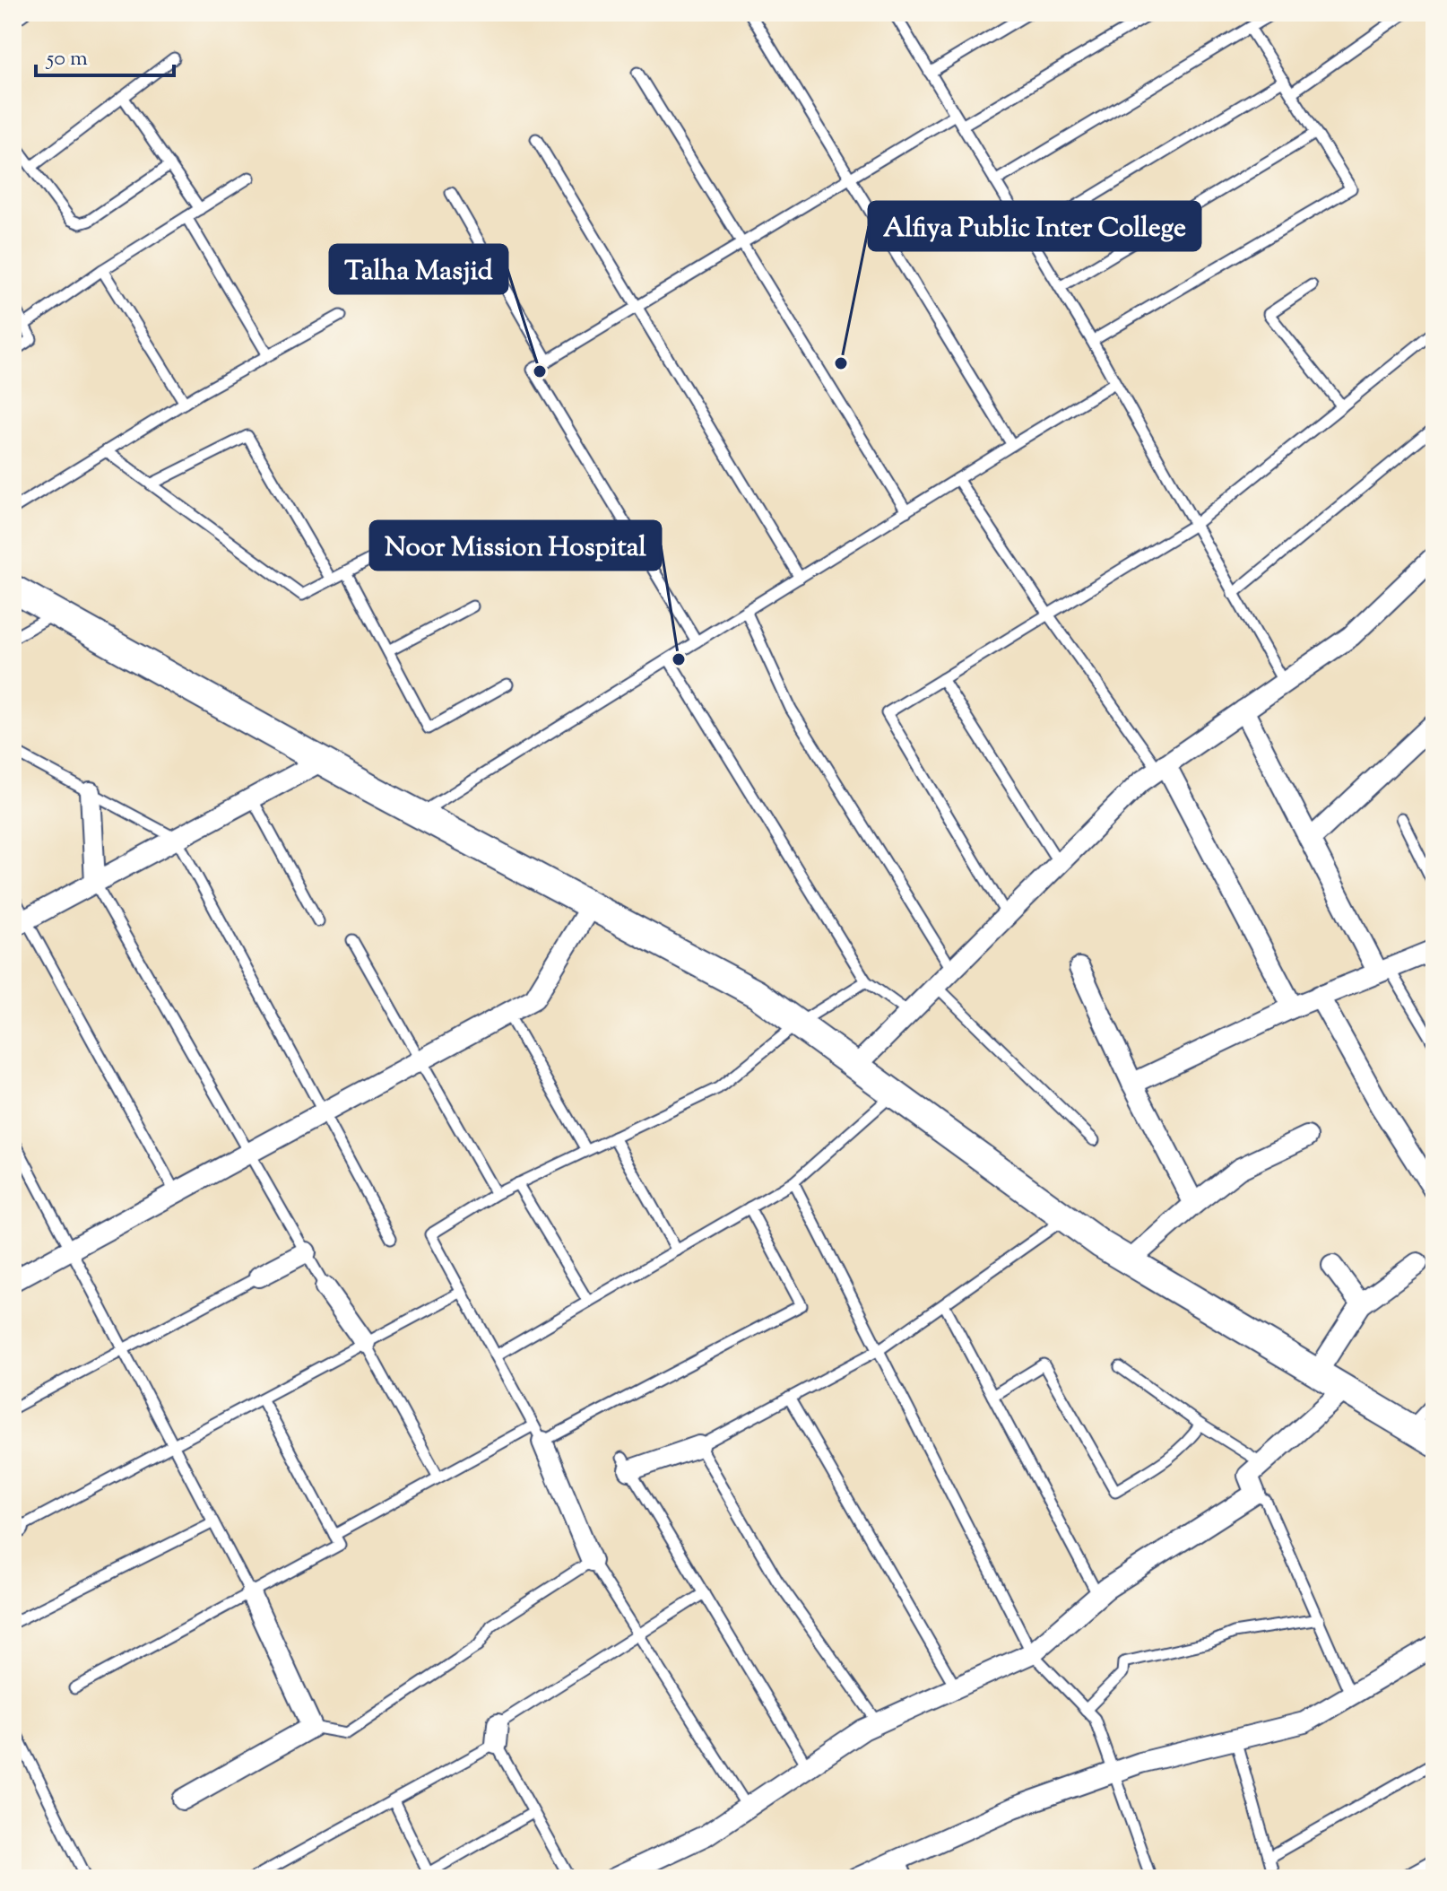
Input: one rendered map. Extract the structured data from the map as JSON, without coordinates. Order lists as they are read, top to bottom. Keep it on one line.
{"places":["Alfiya Public Inter College","Talha Masjid","Noor Mission Hospital"],"scale_bar":"50 m"}
